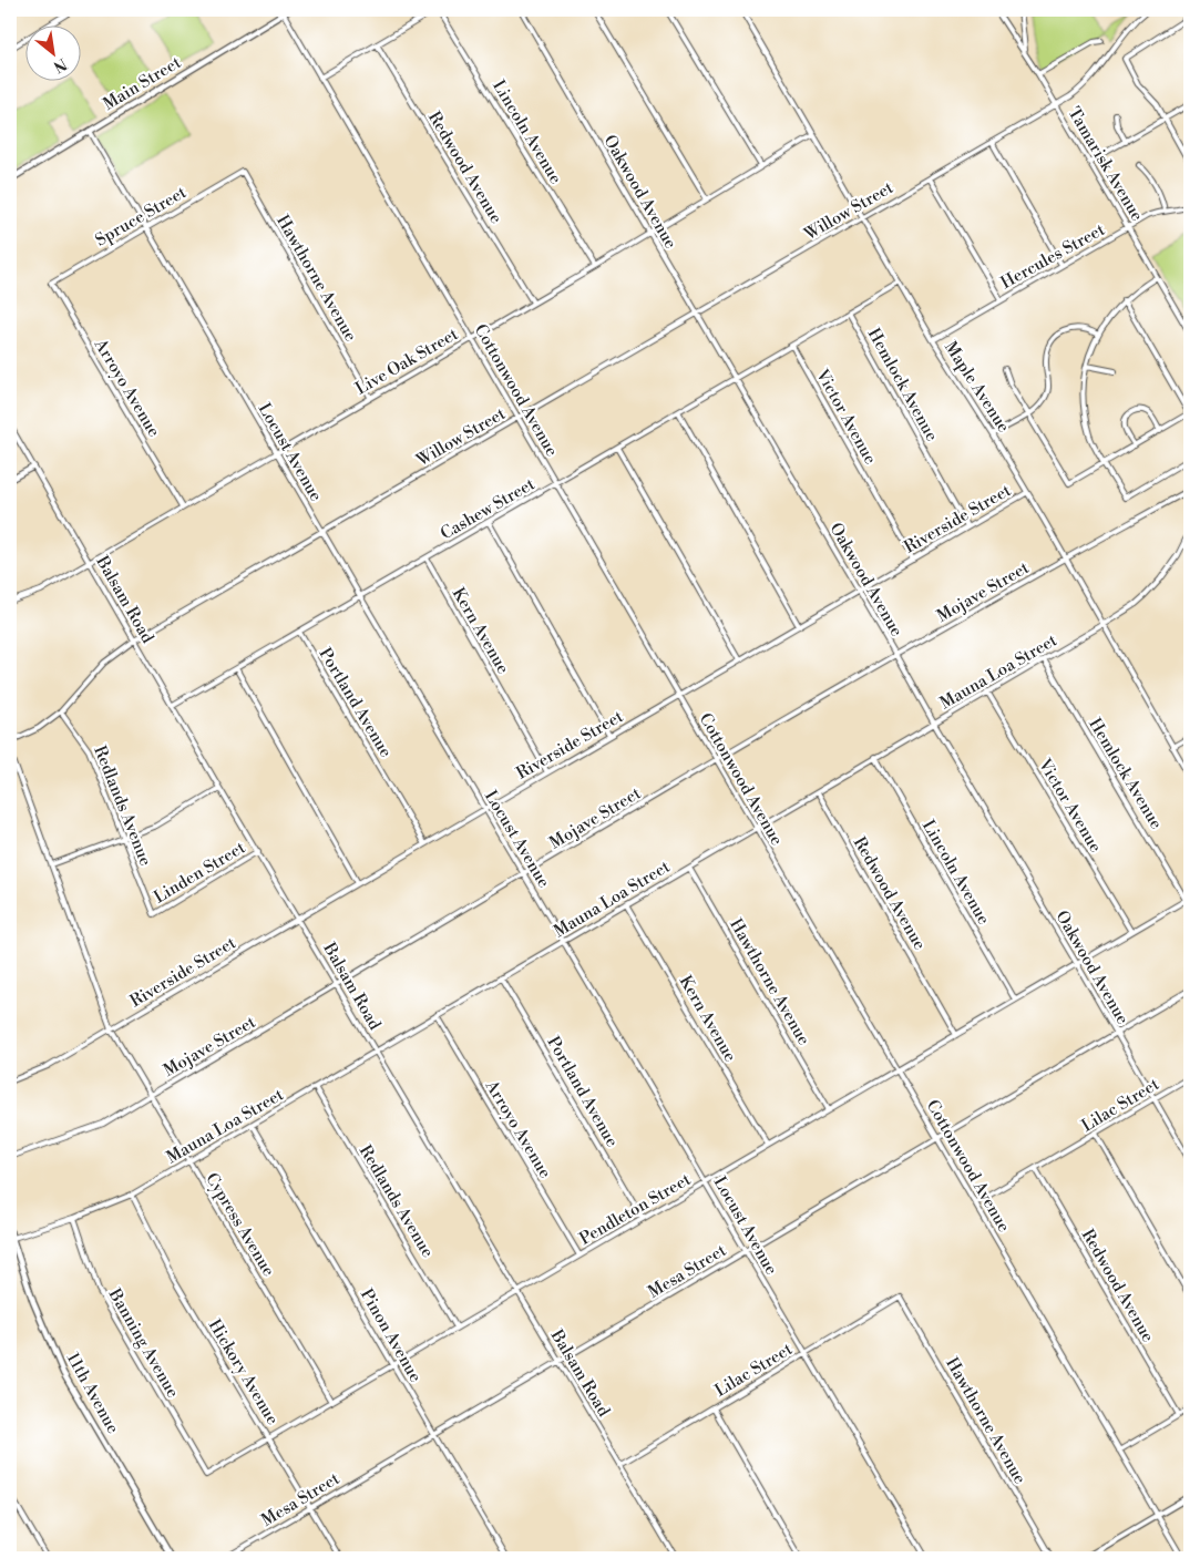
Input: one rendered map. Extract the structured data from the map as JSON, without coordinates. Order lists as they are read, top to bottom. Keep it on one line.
{"streets":{"main road":["Main Street","11th Avenue"],"street":["Lincoln Avenue","Tamarisk Avenue","Redwood Avenue","Oakwood Avenue","Willow Street","Spruce Street","Hercules Street","Hawthorne Avenue","Live Oak Street","Hemlock Avenue","Maple Avenue","Arroyo Avenue","Cottonwood Avenue","Victor Avenue","Locust Avenue","Cashew Street","Riverside Street","Mojave Street","Balsam Road","Kern Avenue","Mauna Loa Street","Portland Avenue","Redlands Avenue","Linden Street","Lilac Street","Pendleton Street","Cypress Avenue","Mesa Street","Pinon Avenue","Banning Avenue","Hickory Avenue"]},"crossings":[["Main Street","Cottonwood Avenue"],["Main Street","Locust Avenue"],["Lincoln Avenue","Live Oak Street"],["Lincoln Avenue","Mauna Loa Street"],["Lincoln Avenue","Pendleton Street"],["Tamarisk Avenue","Willow Street"],["Tamarisk Avenue","Hercules Street"],["Redwood Avenue","Live Oak Street"],["Redwood Avenue","Mauna Loa Street"],["Redwood Avenue","Lilac Street"],["Redwood Avenue","Pendleton Street"],["Oakwood Avenue","Willow Street"],["Oakwood Avenue","Live Oak Street"],["Oakwood Avenue","Cashew Street"],["Oakwood Avenue","Riverside Street"],["Oakwood Avenue","Mojave Street"],["Oakwood Avenue","Mauna Loa Street"],["Oakwood Avenue","Lilac Street"],["Oakwood Avenue","Pendleton Street"],["Oakwood Avenue","Mesa Street"],["Willow Street","Maple Avenue"],["Willow Street","Cottonwood Avenue"],["Willow Street","Locust Avenue"],["Willow Street","Balsam Road"],["Willow Street","Redlands Avenue"],["Spruce Street","Hawthorne Avenue"],["Spruce Street","Arroyo Avenue"],["Spruce Street","Locust Avenue"],["Hercules Street","Maple Avenue"],["Hawthorne Avenue","Live Oak Street"],["Hawthorne Avenue","Mauna Loa Street"],["Hawthorne Avenue","Lilac Street"],["Hawthorne Avenue","Pendleton Street"],["Live Oak Street","Maple Avenue"],["Live Oak Street","Arroyo Avenue"],["Live Oak Street","Cottonwood Avenue"],["Live Oak Street","Locust Avenue"],["Live Oak Street","Balsam Road"],["Hemlock Avenue","Cashew Street"],["Hemlock Avenue","Riverside Street"],["Hemlock Avenue","Mauna Loa Street"],["Hemlock Avenue","Pendleton Street"],["Maple Avenue","Cashew Street"],["Maple Avenue","Riverside Street"],["Maple Avenue","Mojave Street"],["Maple Avenue","Mauna Loa Street"],["Arroyo Avenue","Mauna Loa Street"],["Arroyo Avenue","Pendleton Street"],["Cottonwood Avenue","Cashew Street"],["Cottonwood Avenue","Riverside Street"],["Cottonwood Avenue","Mojave Street"],["Cottonwood Avenue","Mauna Loa Street"],["Cottonwood Avenue","Lilac Street"],["Cottonwood Avenue","Pendleton Street"],["Cottonwood Avenue","Mesa Street"],["Victor Avenue","Cashew Street"],["Victor Avenue","Riverside Street"],["Victor Avenue","Mauna Loa Street"],["Victor Avenue","Pendleton Street"],["Locust Avenue","Cashew Street"],["Locust Avenue","Riverside Street"],["Locust Avenue","Mojave Street"],["Locust Avenue","Mauna Loa Street"],["Locust Avenue","Lilac Street"],["Locust Avenue","Pendleton Street"],["Locust Avenue","Mesa Street"],["Cashew Street","Balsam Road"],["Cashew Street","Kern Avenue"],["Cashew Street","Portland Avenue"],["Riverside Street","Balsam Road"],["Riverside Street","Kern Avenue"],["Riverside Street","Portland Avenue"],["Riverside Street","Cypress Avenue"],["Mojave Street","Balsam Road"],["Mojave Street","Cypress Avenue"],["Balsam Road","Mauna Loa Street"],["Balsam Road","Linden Street"],["Balsam Road","Lilac Street"],["Balsam Road","Pendleton Street"],["Balsam Road","Mesa Street"],["Kern Avenue","Mauna Loa Street"],["Kern Avenue","Pendleton Street"],["Mauna Loa Street","Portland Avenue"],["Mauna Loa Street","Redlands Avenue"],["Mauna Loa Street","Cypress Avenue"],["Mauna Loa Street","Pinon Avenue"],["Mauna Loa Street","Banning Avenue"],["Mauna Loa Street","Hickory Avenue"],["Mauna Loa Street","11th Avenue"],["Portland Avenue","Pendleton Street"],["Redlands Avenue","Linden Street"],["Redlands Avenue","Pendleton Street"],["Pendleton Street","Cypress Avenue"],["Pendleton Street","Pinon Avenue"],["Pendleton Street","Banning Avenue"],["Pendleton Street","Hickory Avenue"],["Mesa Street","Pinon Avenue"],["Mesa Street","Hickory Avenue"]],"north":"bottom right"}
